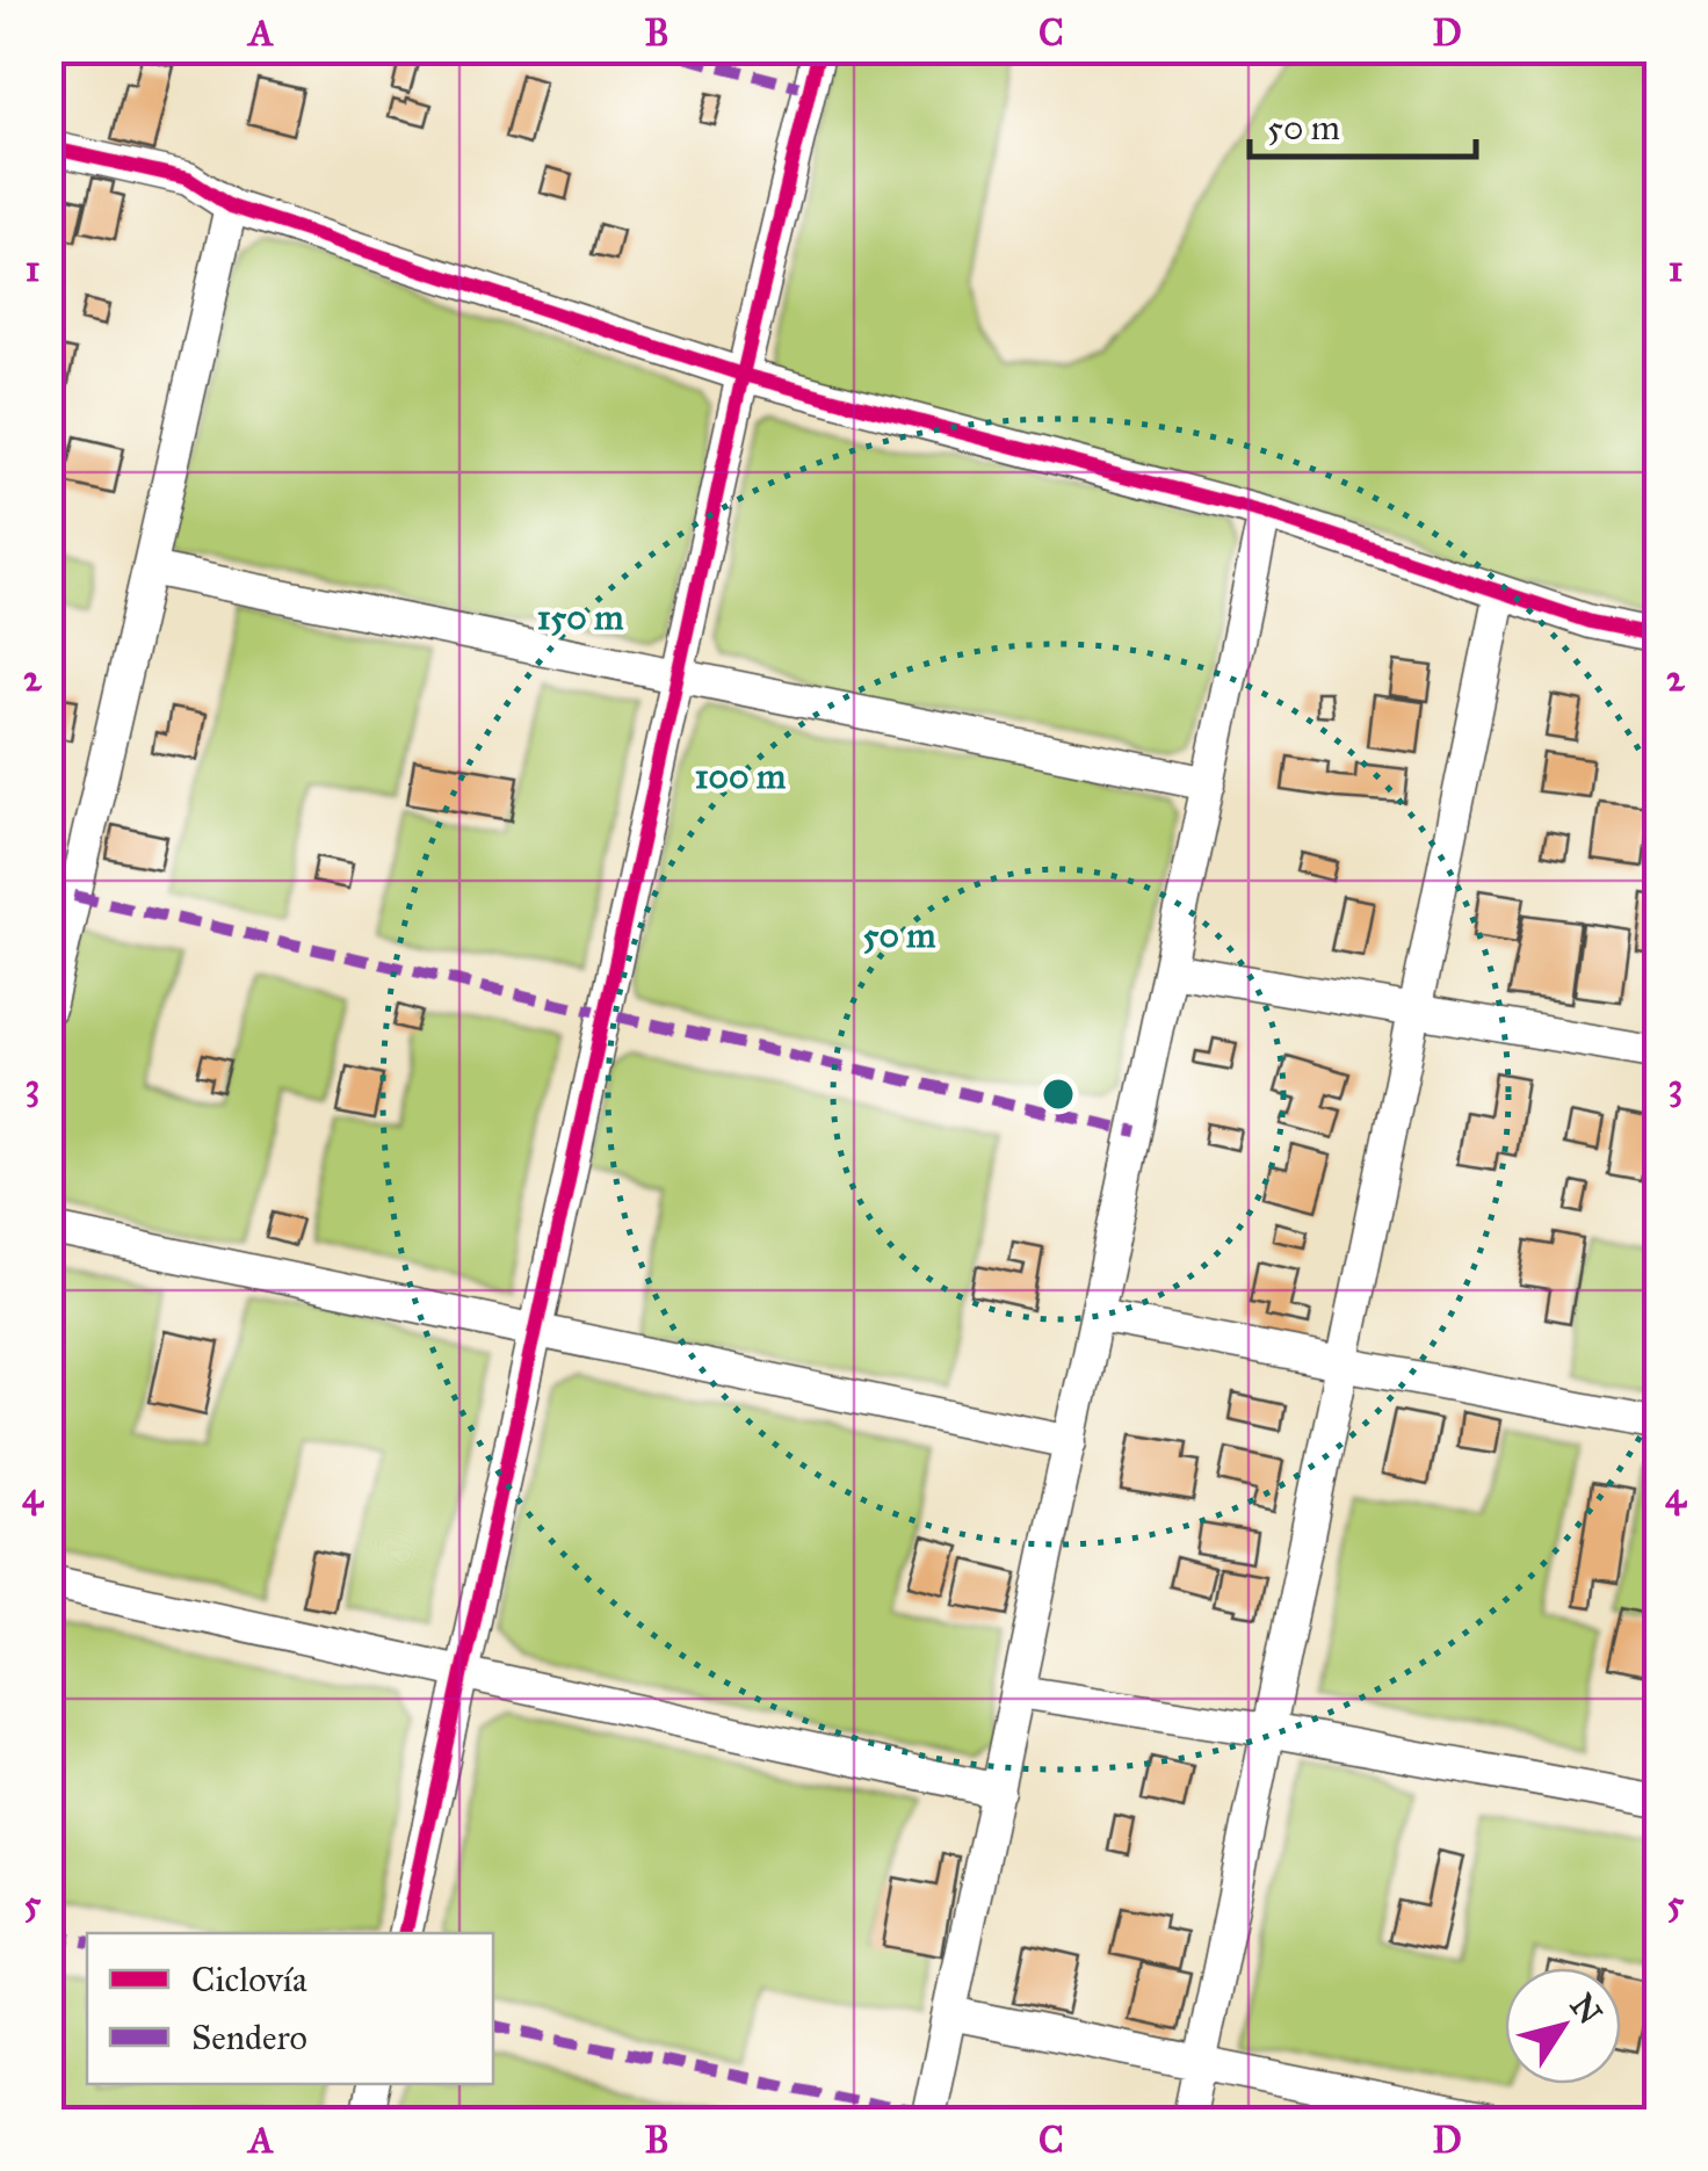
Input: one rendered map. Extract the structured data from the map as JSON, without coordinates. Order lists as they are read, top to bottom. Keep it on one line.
{"legend":["Ciclovía","Sendero"],"scale_bar":"50 m","north":"top right","grid":{"columns":["A","B","C","D"],"rows":["1","2","3","4","5"]},"rings":["150 m","100 m","50 m"]}
